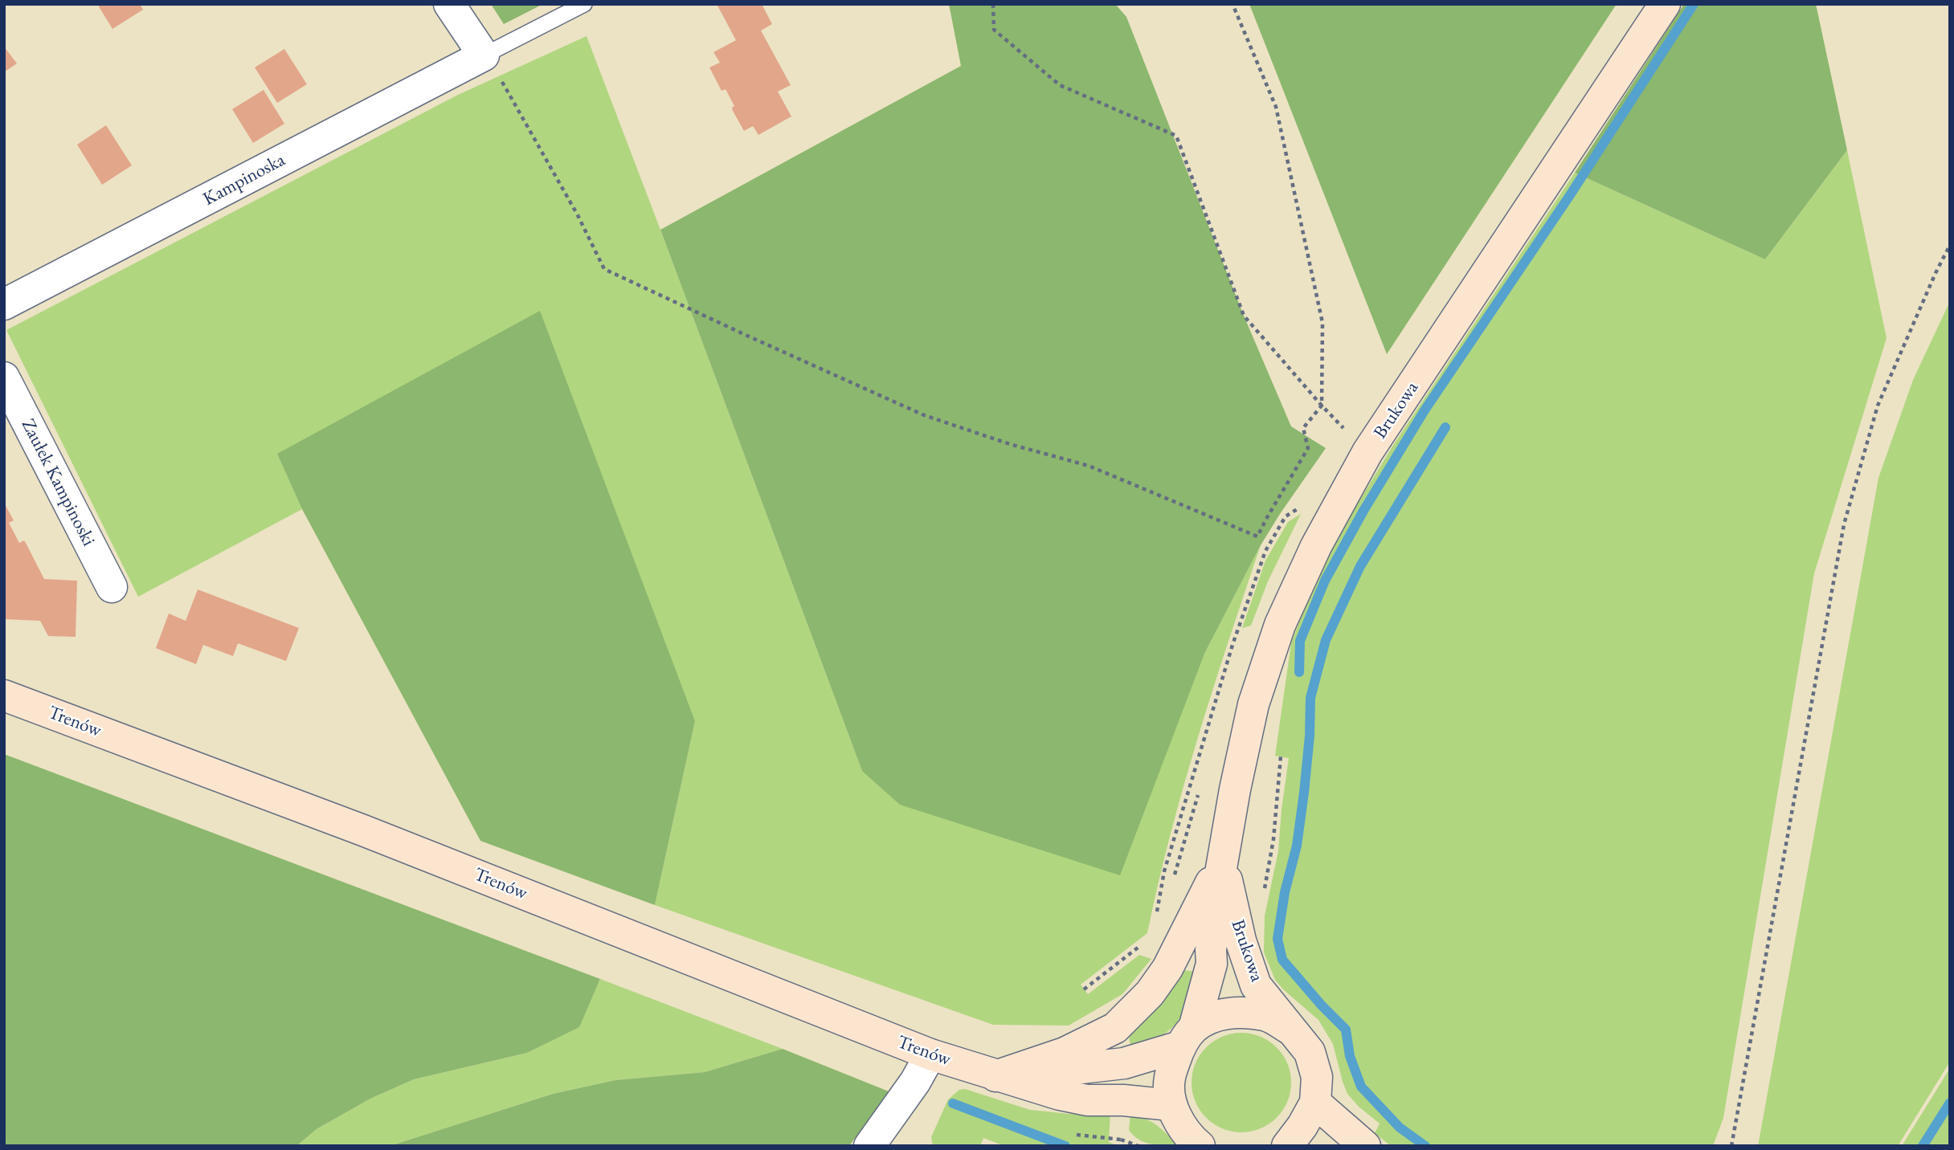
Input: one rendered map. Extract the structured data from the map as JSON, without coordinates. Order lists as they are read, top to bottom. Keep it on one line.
{"streets":{"main road":["Brukowa","Trenów"],"street":["Kampinoska","Zaułek Kampinoski"]},"crossings":[["Brukowa","Trenów"]]}
